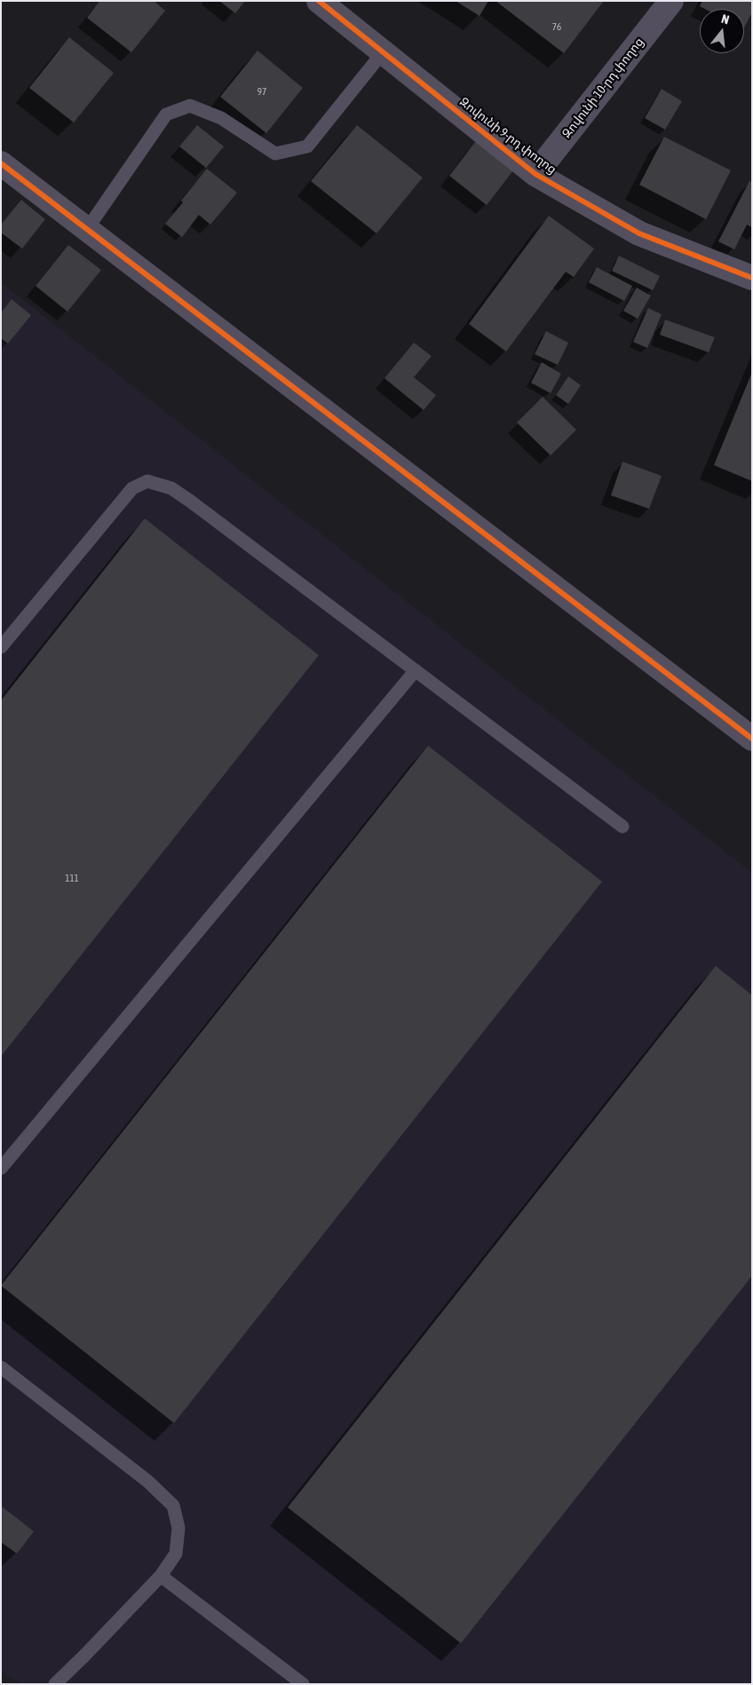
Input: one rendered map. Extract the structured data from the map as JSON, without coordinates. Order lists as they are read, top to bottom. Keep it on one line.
{"streets":{"street":["Զովունի 10-րդ փողոց","Զովունի 9-րդ փողոց"]},"crossings":[["Զովունի 10-րդ փողոց","Զովունի 9-րդ փողոց"]],"house_numbers":["76","97","111"],"north":"top"}
